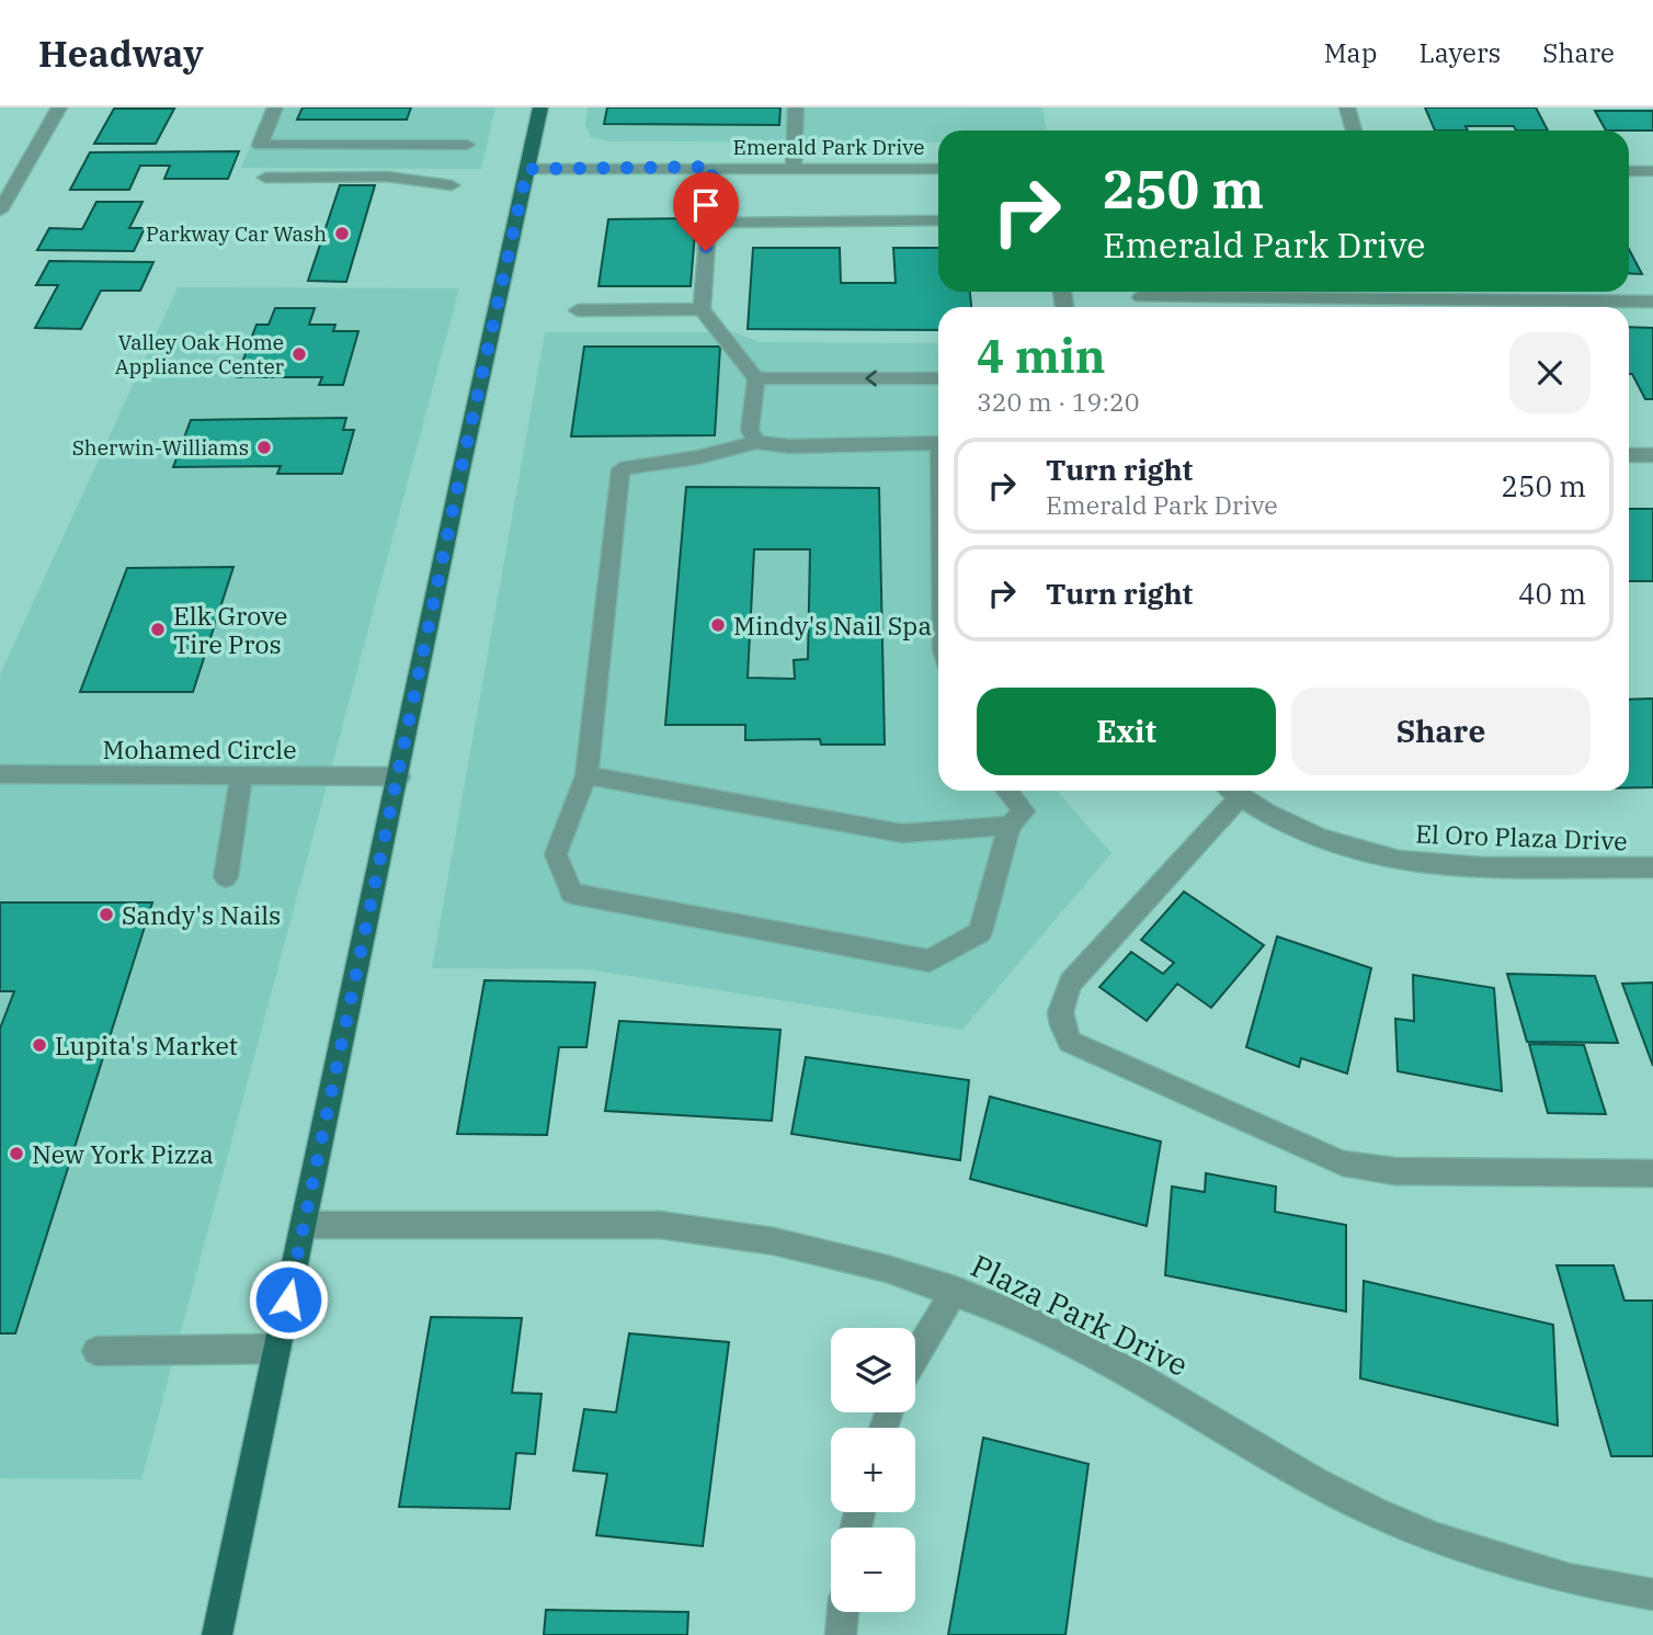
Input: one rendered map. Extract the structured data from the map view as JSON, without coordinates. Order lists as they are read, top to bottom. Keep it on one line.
{"streets":{"street":["Emerald Park Drive","Mohamed Circle","El Oro Plaza Drive","Plaza Park Drive"]},"places":["Parkway Car Wash","Valley Oak Home Appliance Center","Sherwin-Williams","Mindy's Nail Spa","Elk Grove Tire Pros","Sandy's Nails","Lupita's Market","New York Pizza"],"page":{"header":"Headway","nav":["Map","Layers","Share"],"turn":["250 m","Emerald Park Drive"],"heading":["4 min","320 m · 19:20"],"list":[{"name":"Turn right","note":"Emerald Park Drive","value":"250 m"},{"name":"Turn right","value":"40 m"}],"buttons":["Exit","Share"],"map_buttons":["+","−"]}}
